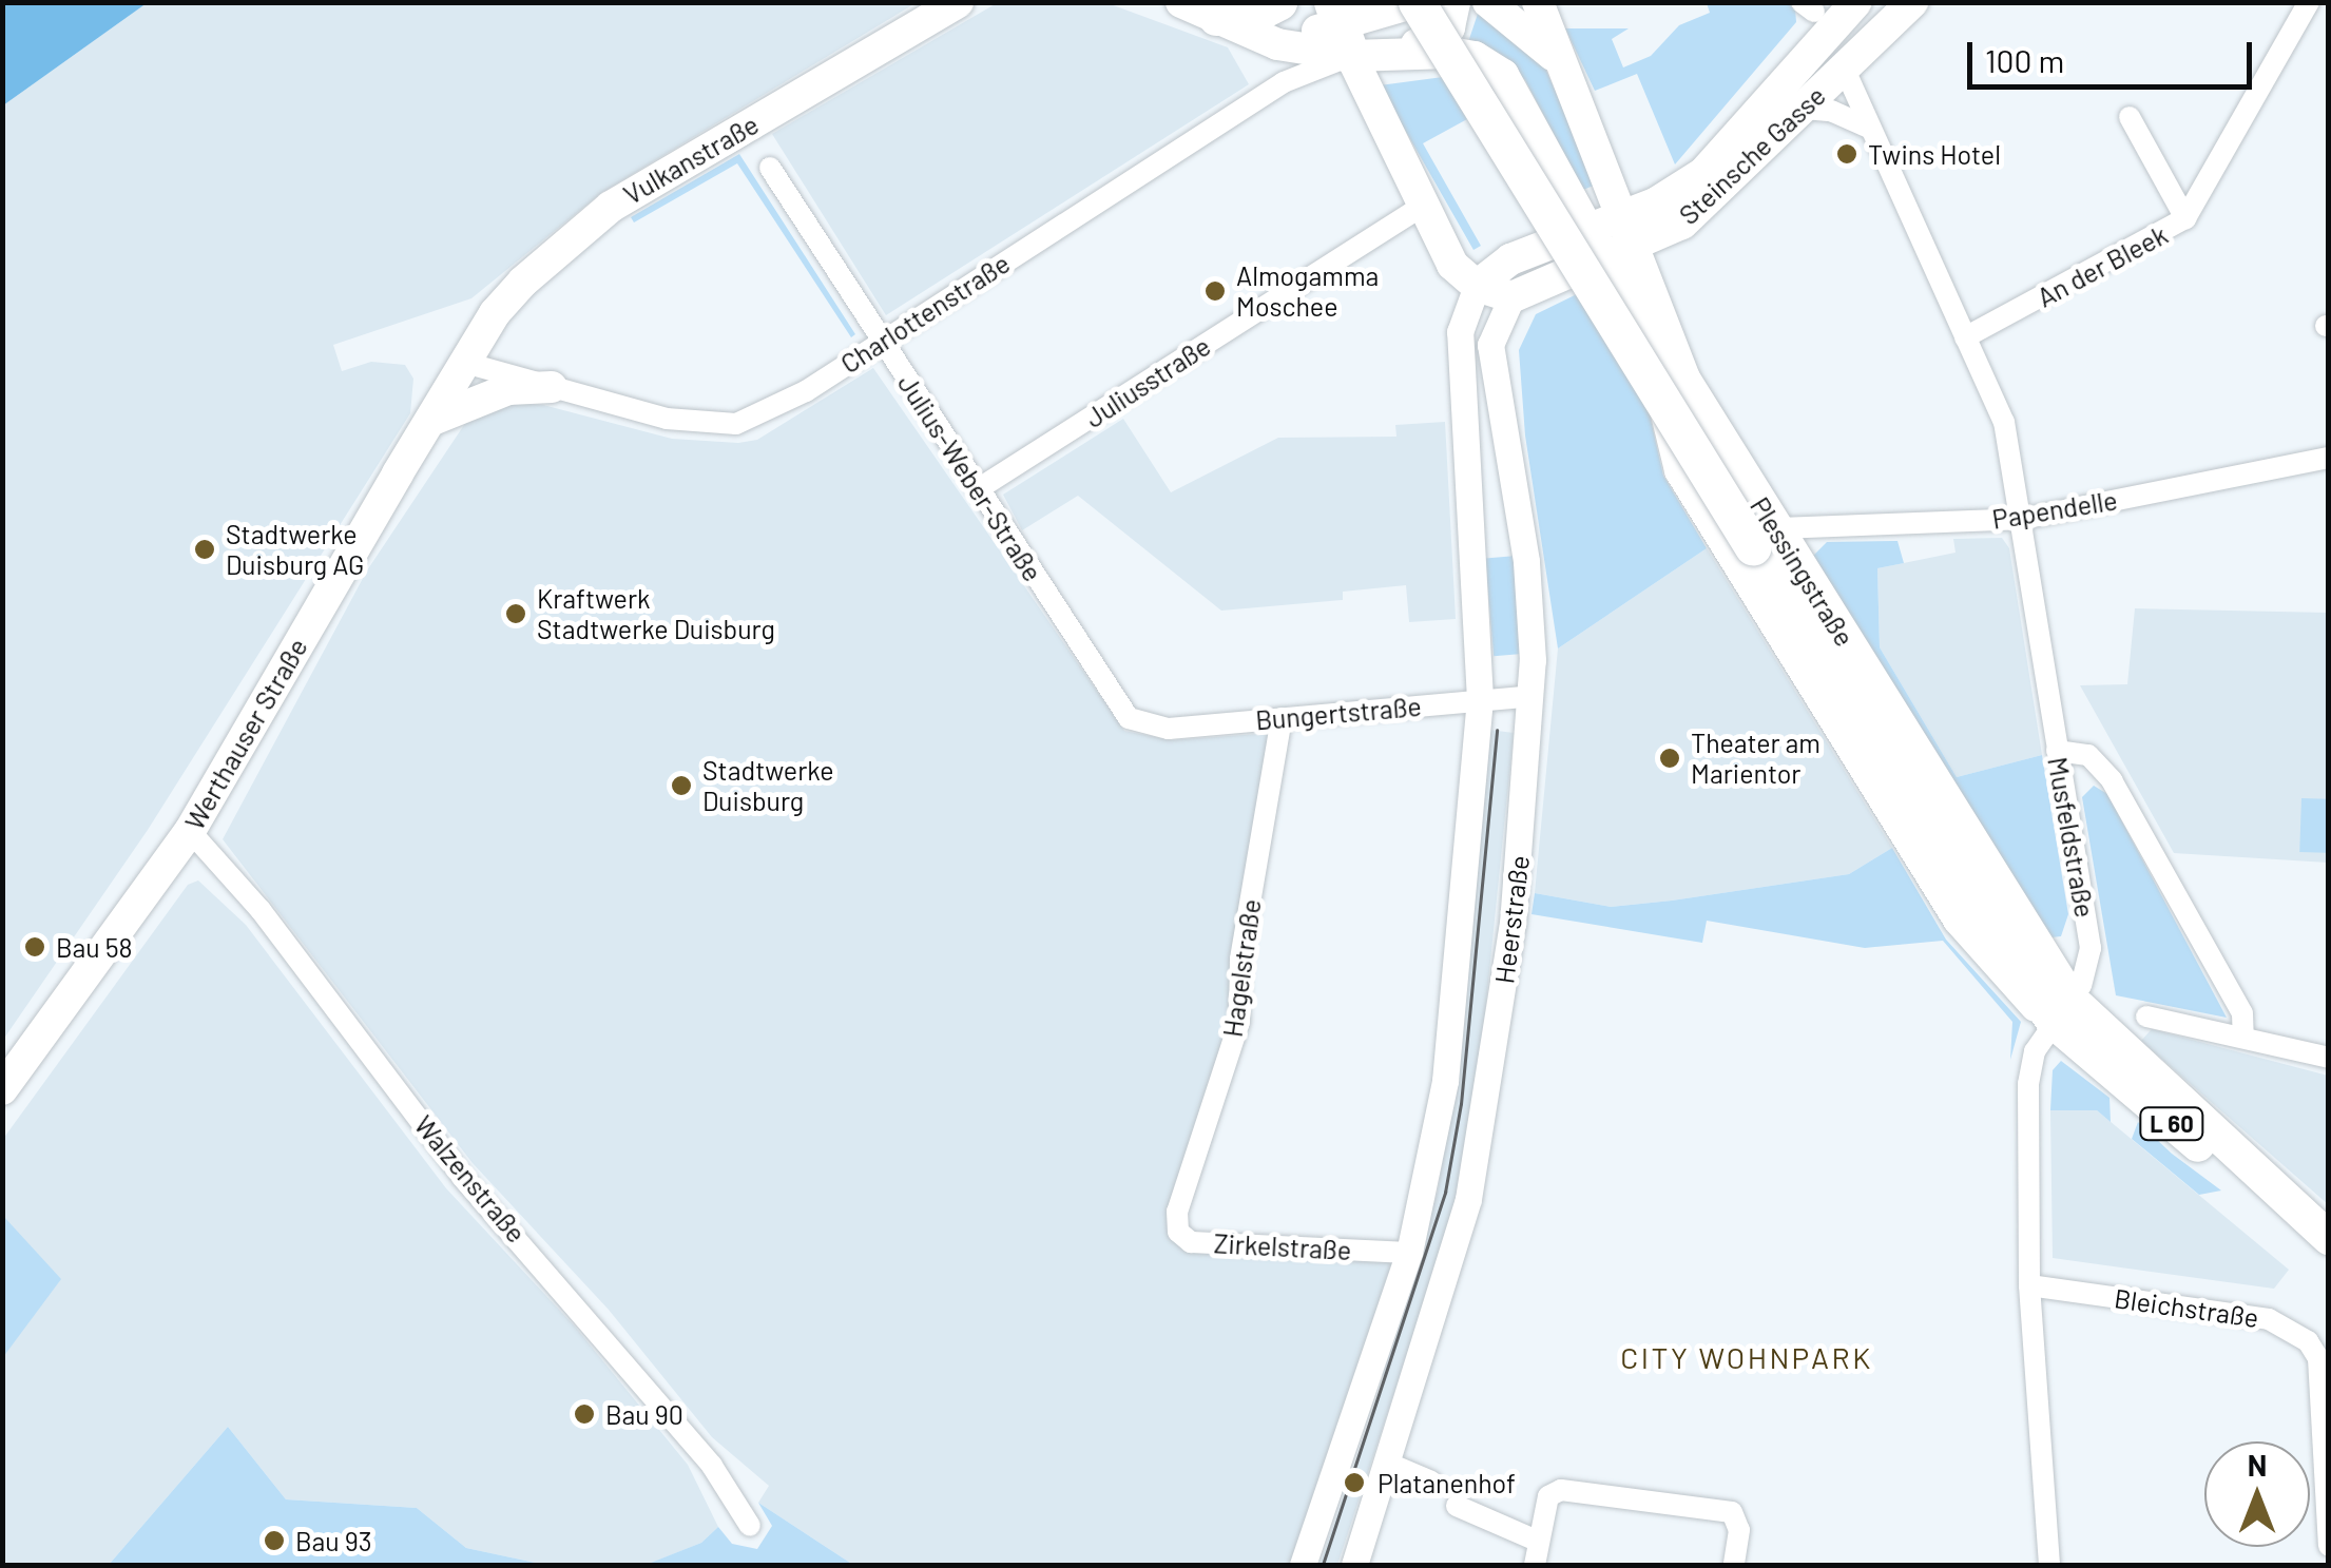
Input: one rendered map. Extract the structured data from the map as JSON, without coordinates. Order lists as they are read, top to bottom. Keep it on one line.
{"streets":{"highway":["Plessingstraße"],"main road":["Steinsche Gasse","Vulkanstraße","Werthauser Straße","L 60"],"street":["An der Bleek","Charlottenstraße","Juliusstraße","Julius-Weber-Straße","Papendelle","Bungertstraße","Musfeldstraße","Heerstraße","Hagelstraße","Walzenstraße","Zirkelstraße","Bleichstraße"]},"crossings":[["Steinsche Gasse","Plessingstraße"],["Steinsche Gasse","Musfeldstraße"],["Steinsche Gasse","Heerstraße"],["Vulkanstraße","Charlottenstraße"],["Vulkanstraße","Werthauser Straße"],["An der Bleek","Musfeldstraße"],["Charlottenstraße","Julius-Weber-Straße"],["Charlottenstraße","Werthauser Straße"],["Juliusstraße","Julius-Weber-Straße"],["Julius-Weber-Straße","Bungertstraße"],["Papendelle","Plessingstraße"],["Papendelle","Musfeldstraße"],["Plessingstraße","Musfeldstraße"],["Plessingstraße","L 60"],["Bungertstraße","Heerstraße"],["Bungertstraße","Hagelstraße"],["Werthauser Straße","Walzenstraße"],["Musfeldstraße","L 60"],["Musfeldstraße","Bleichstraße"],["Heerstraße","Zirkelstraße"],["Hagelstraße","Zirkelstraße"]],"districts":["CITY WOHNPARK"],"places":["Twins Hotel","Almogamma Moschee","Stadtwerke Duisburg AG","Kraftwerk Stadtwerke Duisburg","Theater am Marientor","Stadtwerke Duisburg","Bau 58","Bau 90","Platanenhof","Bau 93"],"scale_bar":"100 m","north":"top"}
